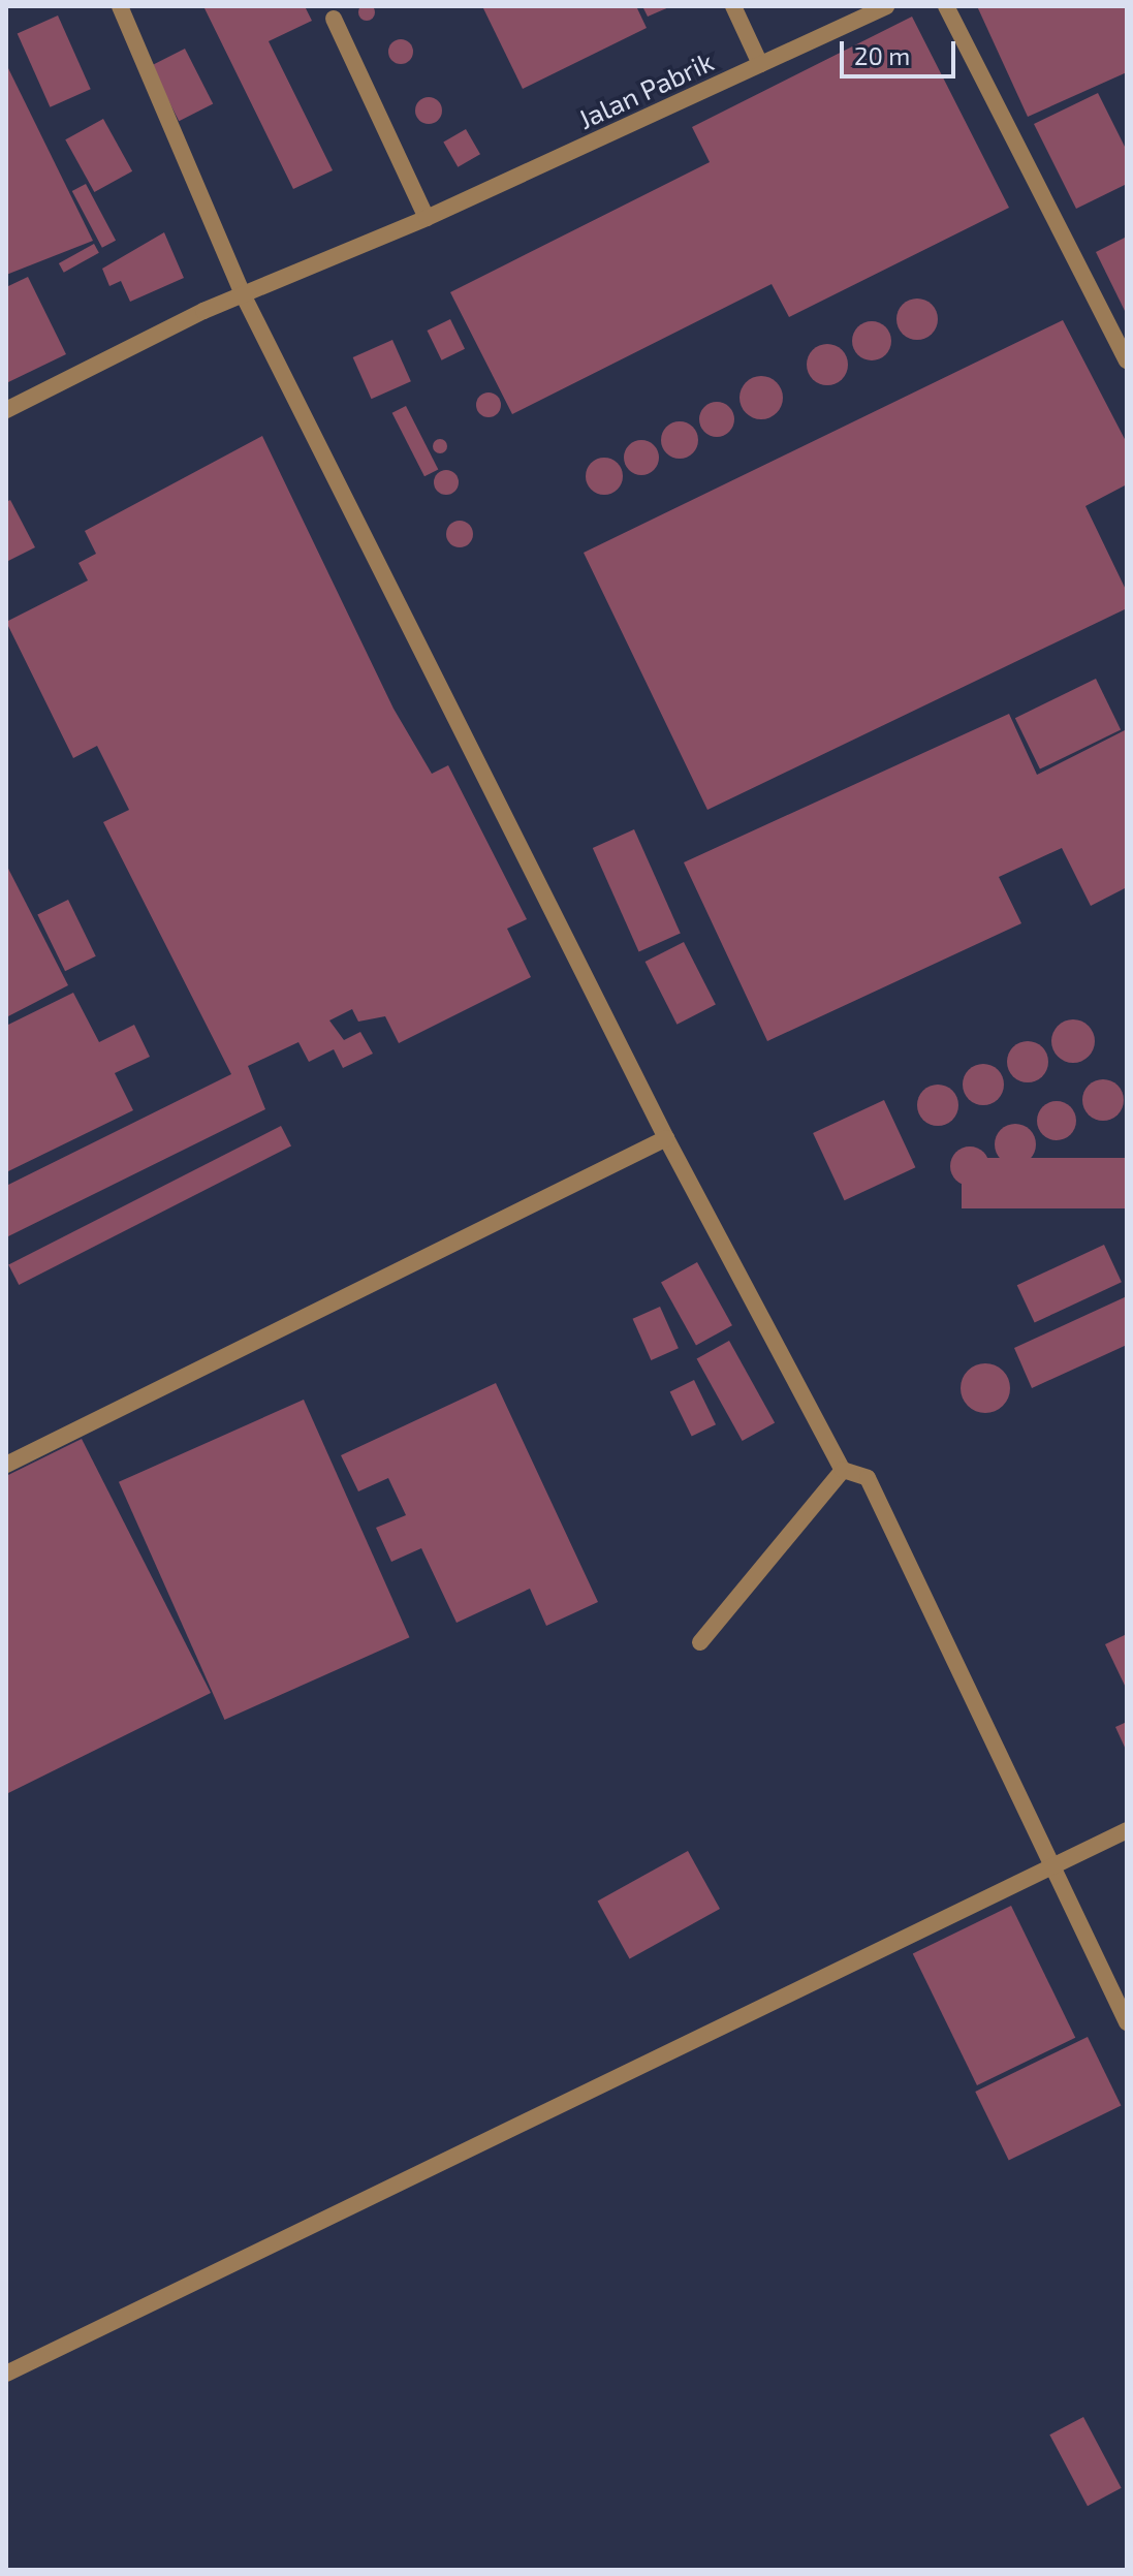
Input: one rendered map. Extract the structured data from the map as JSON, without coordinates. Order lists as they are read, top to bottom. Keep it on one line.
{"streets":{"lane":["Jalan Pabrik"]},"scale_bar":"20 m"}
